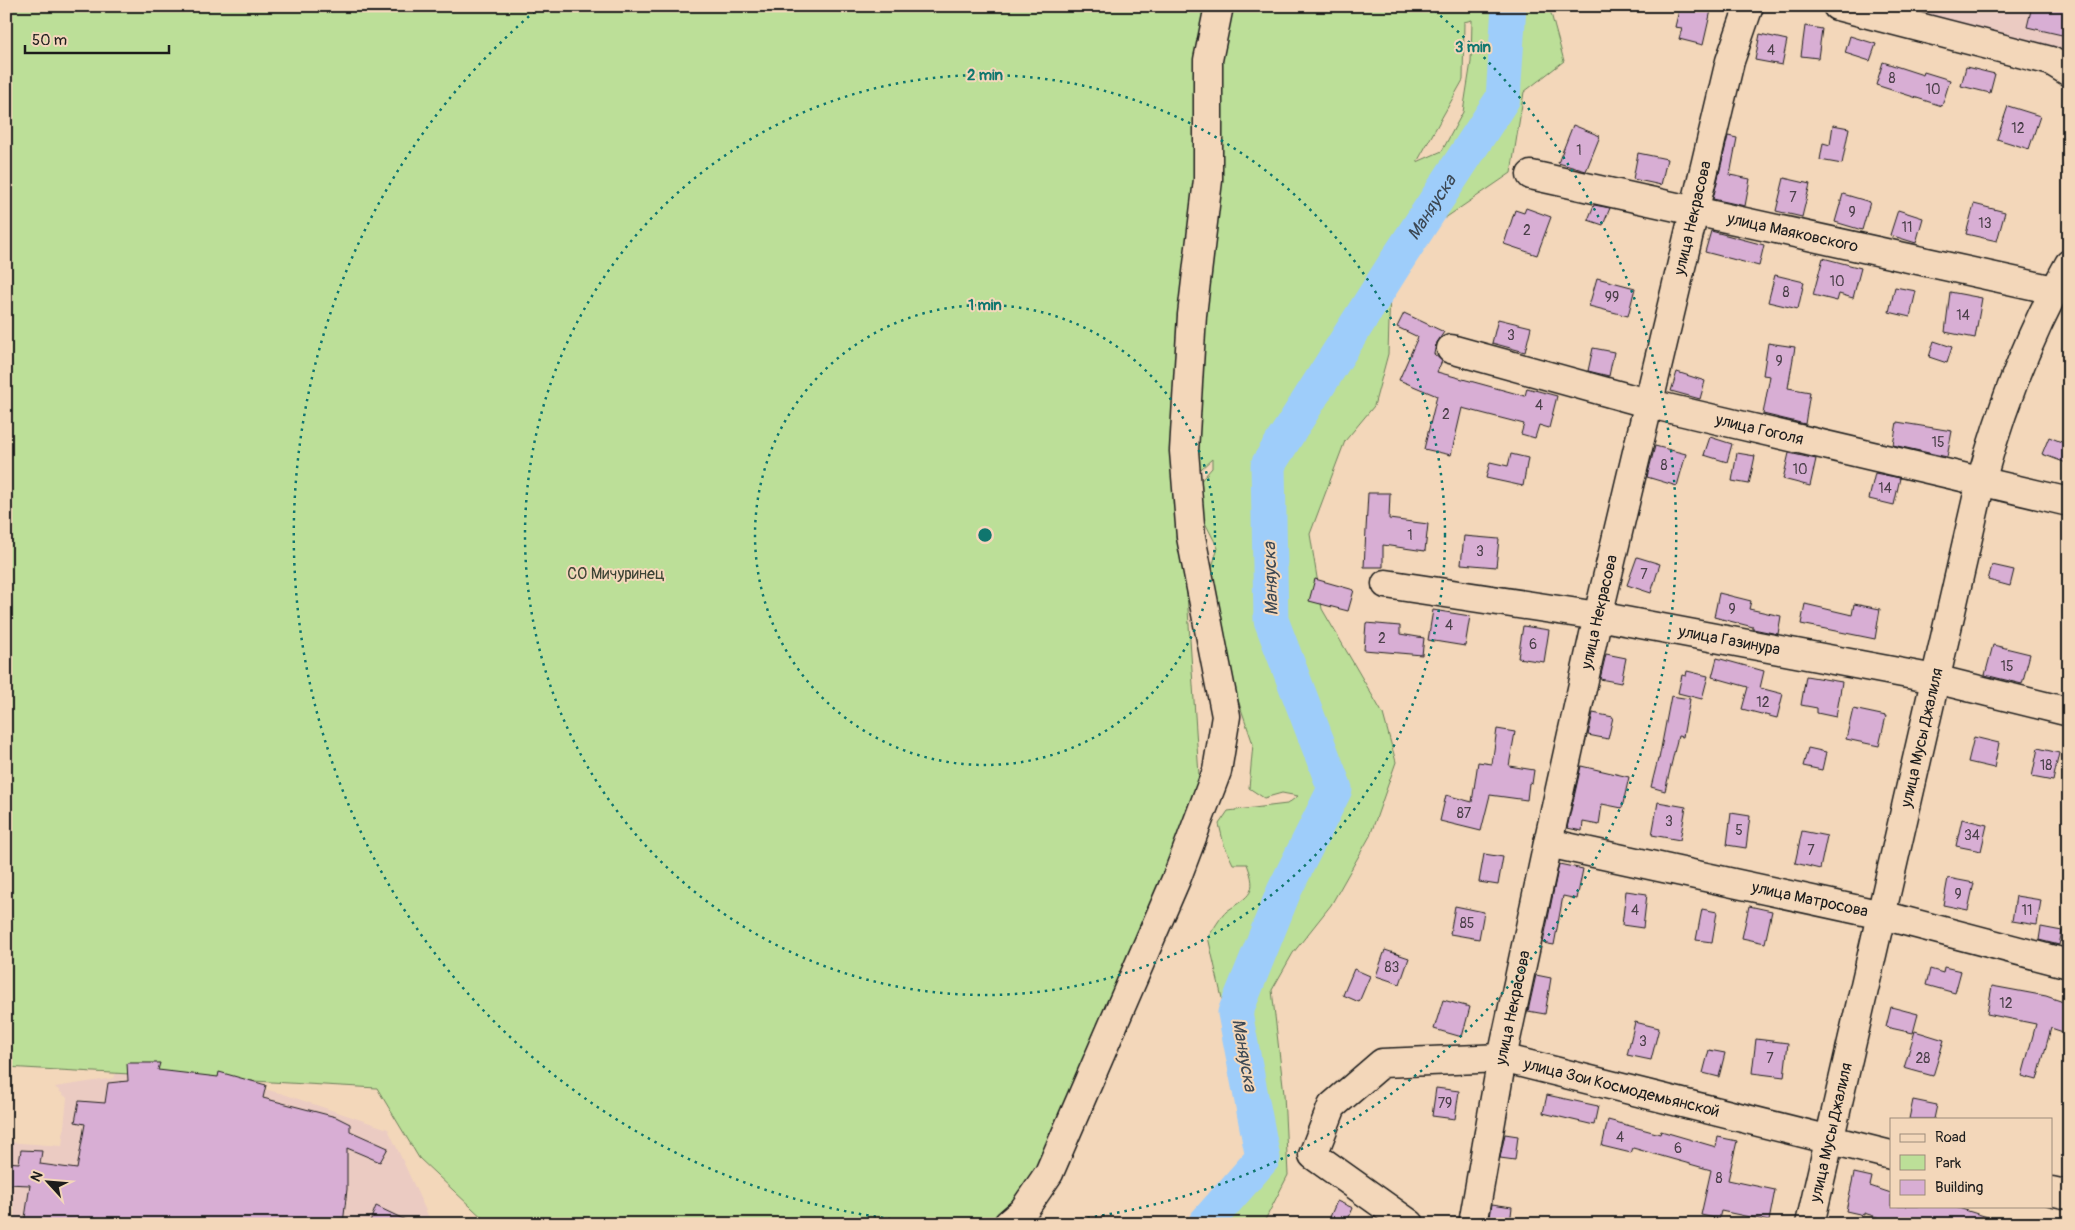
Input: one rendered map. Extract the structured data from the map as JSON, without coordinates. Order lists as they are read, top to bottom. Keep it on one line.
{"streets":{"street":["улица Некрасова","улица Маяковского","улица Гоголя","улица Газинура","улица Мусы Джалиля","улица Матросова","улица Зои Космодемьянской"]},"crossings":[["улица Некрасова","улица Маяковского"],["улица Некрасова","улица Гоголя"],["улица Некрасова","улица Газинура"],["улица Некрасова","улица Матросова"],["улица Некрасова","улица Зои Космодемьянской"],["улица Маяковского","улица Мусы Джалиля"],["улица Гоголя","улица Мусы Джалиля"],["улица Газинура","улица Мусы Джалиля"],["улица Мусы Джалиля","улица Матросова"],["улица Мусы Джалиля","улица Зои Космодемьянской"]],"water":["Маняуска"],"parks":["СО Мичуринец"],"house_numbers":["4","8","10","12","1","7","9","13","11","2","10","8","99","14","3","9","4","2","15","8","10","14","1","3","7","9","4","2","6","15","12","18","87","3","5","34","7","9","4","11","85","83","12","3","7","28","79","4","6","8"],"legend":["Road","Park","Building"],"scale_bar":"50 m","north":"top left","rings":["3 min","2 min","1 min"]}
